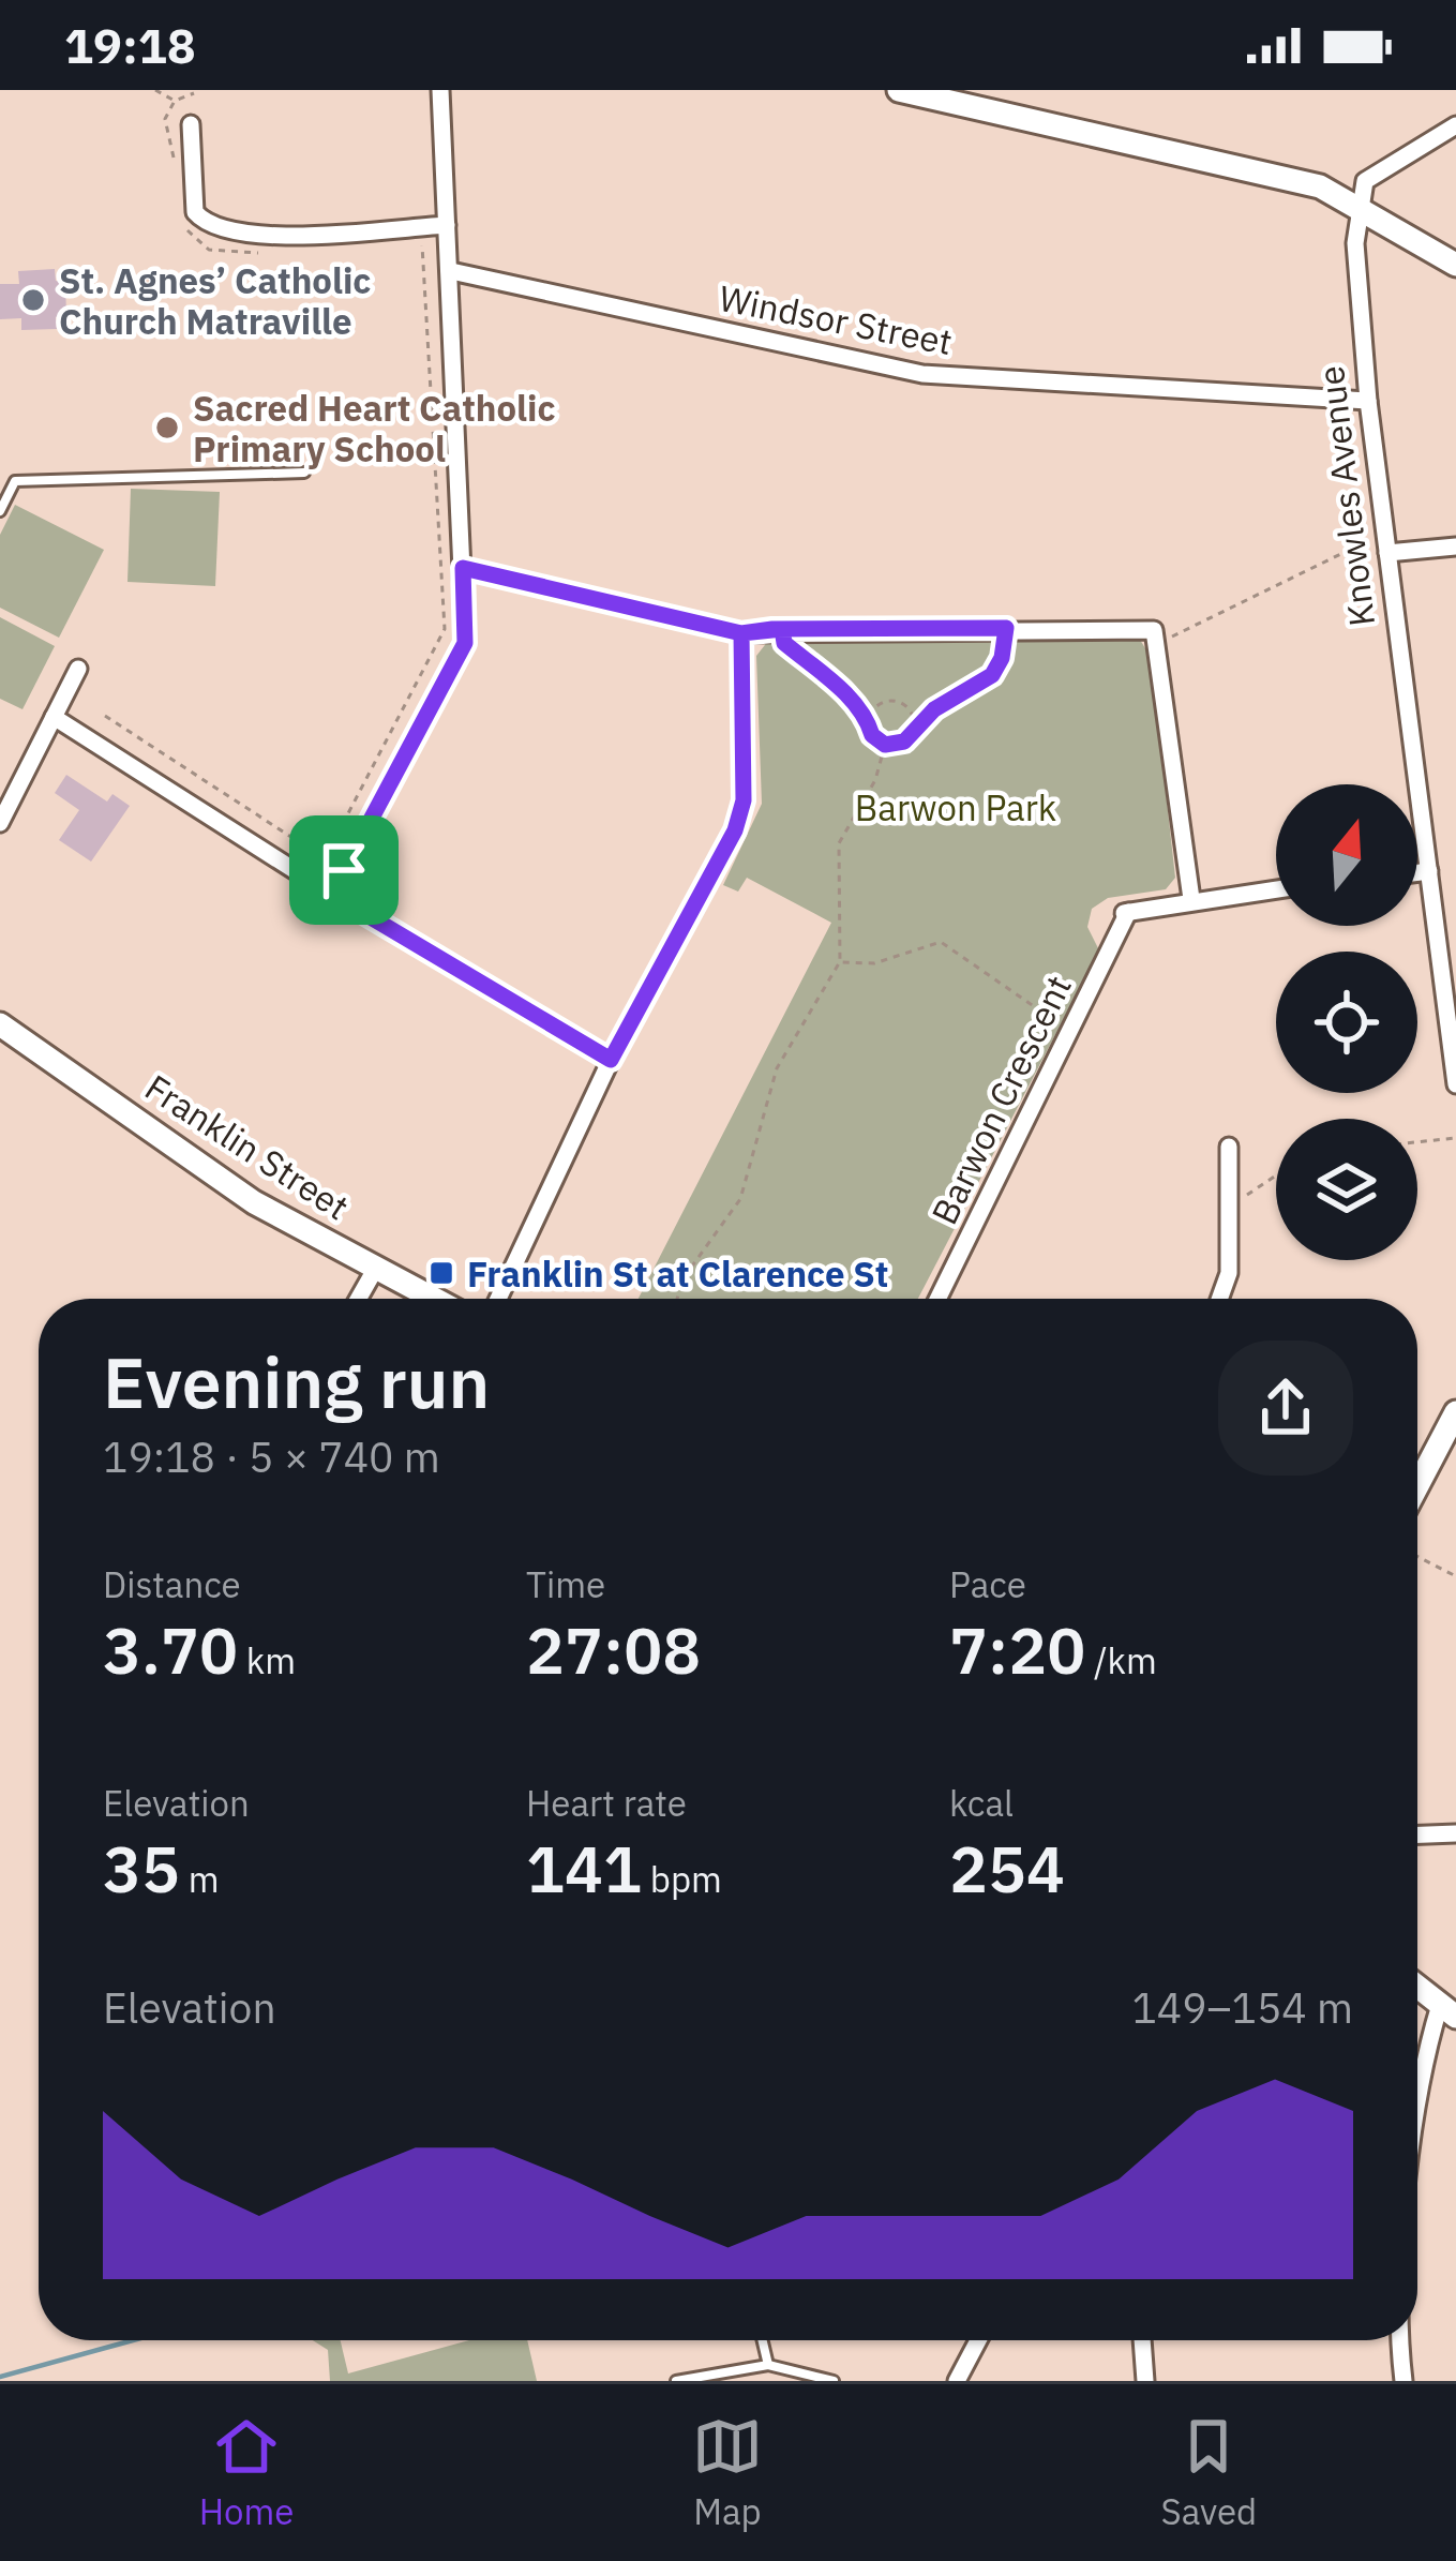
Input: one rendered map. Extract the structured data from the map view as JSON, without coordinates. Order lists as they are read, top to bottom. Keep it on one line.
{"streets":{"street":["Windsor Street","Knowles Avenue","Barwon Crescent","Franklin Street"]},"crossings":[["Windsor Street","Knowles Avenue"]],"parks":["Barwon Park"],"places":{"other":["St. Agnes’ Catholic Church Matraville","Sacred Heart Catholic Primary School"],"transit":["Franklin St at Clarence St"]},"north":"top","page":{"status":"19:18","heading":["Evening run","19:18 · 5 × 740 m"],"stats":[["Distance","3.70 km"],["Time","27:08"],["Pace","7:20 /km"],["Elevation","35 m"],["Heart rate","141 bpm"],["kcal","254"]],"chart":["Elevation","149–154 m"],"tabs":["Home","Map","Saved"]}}
